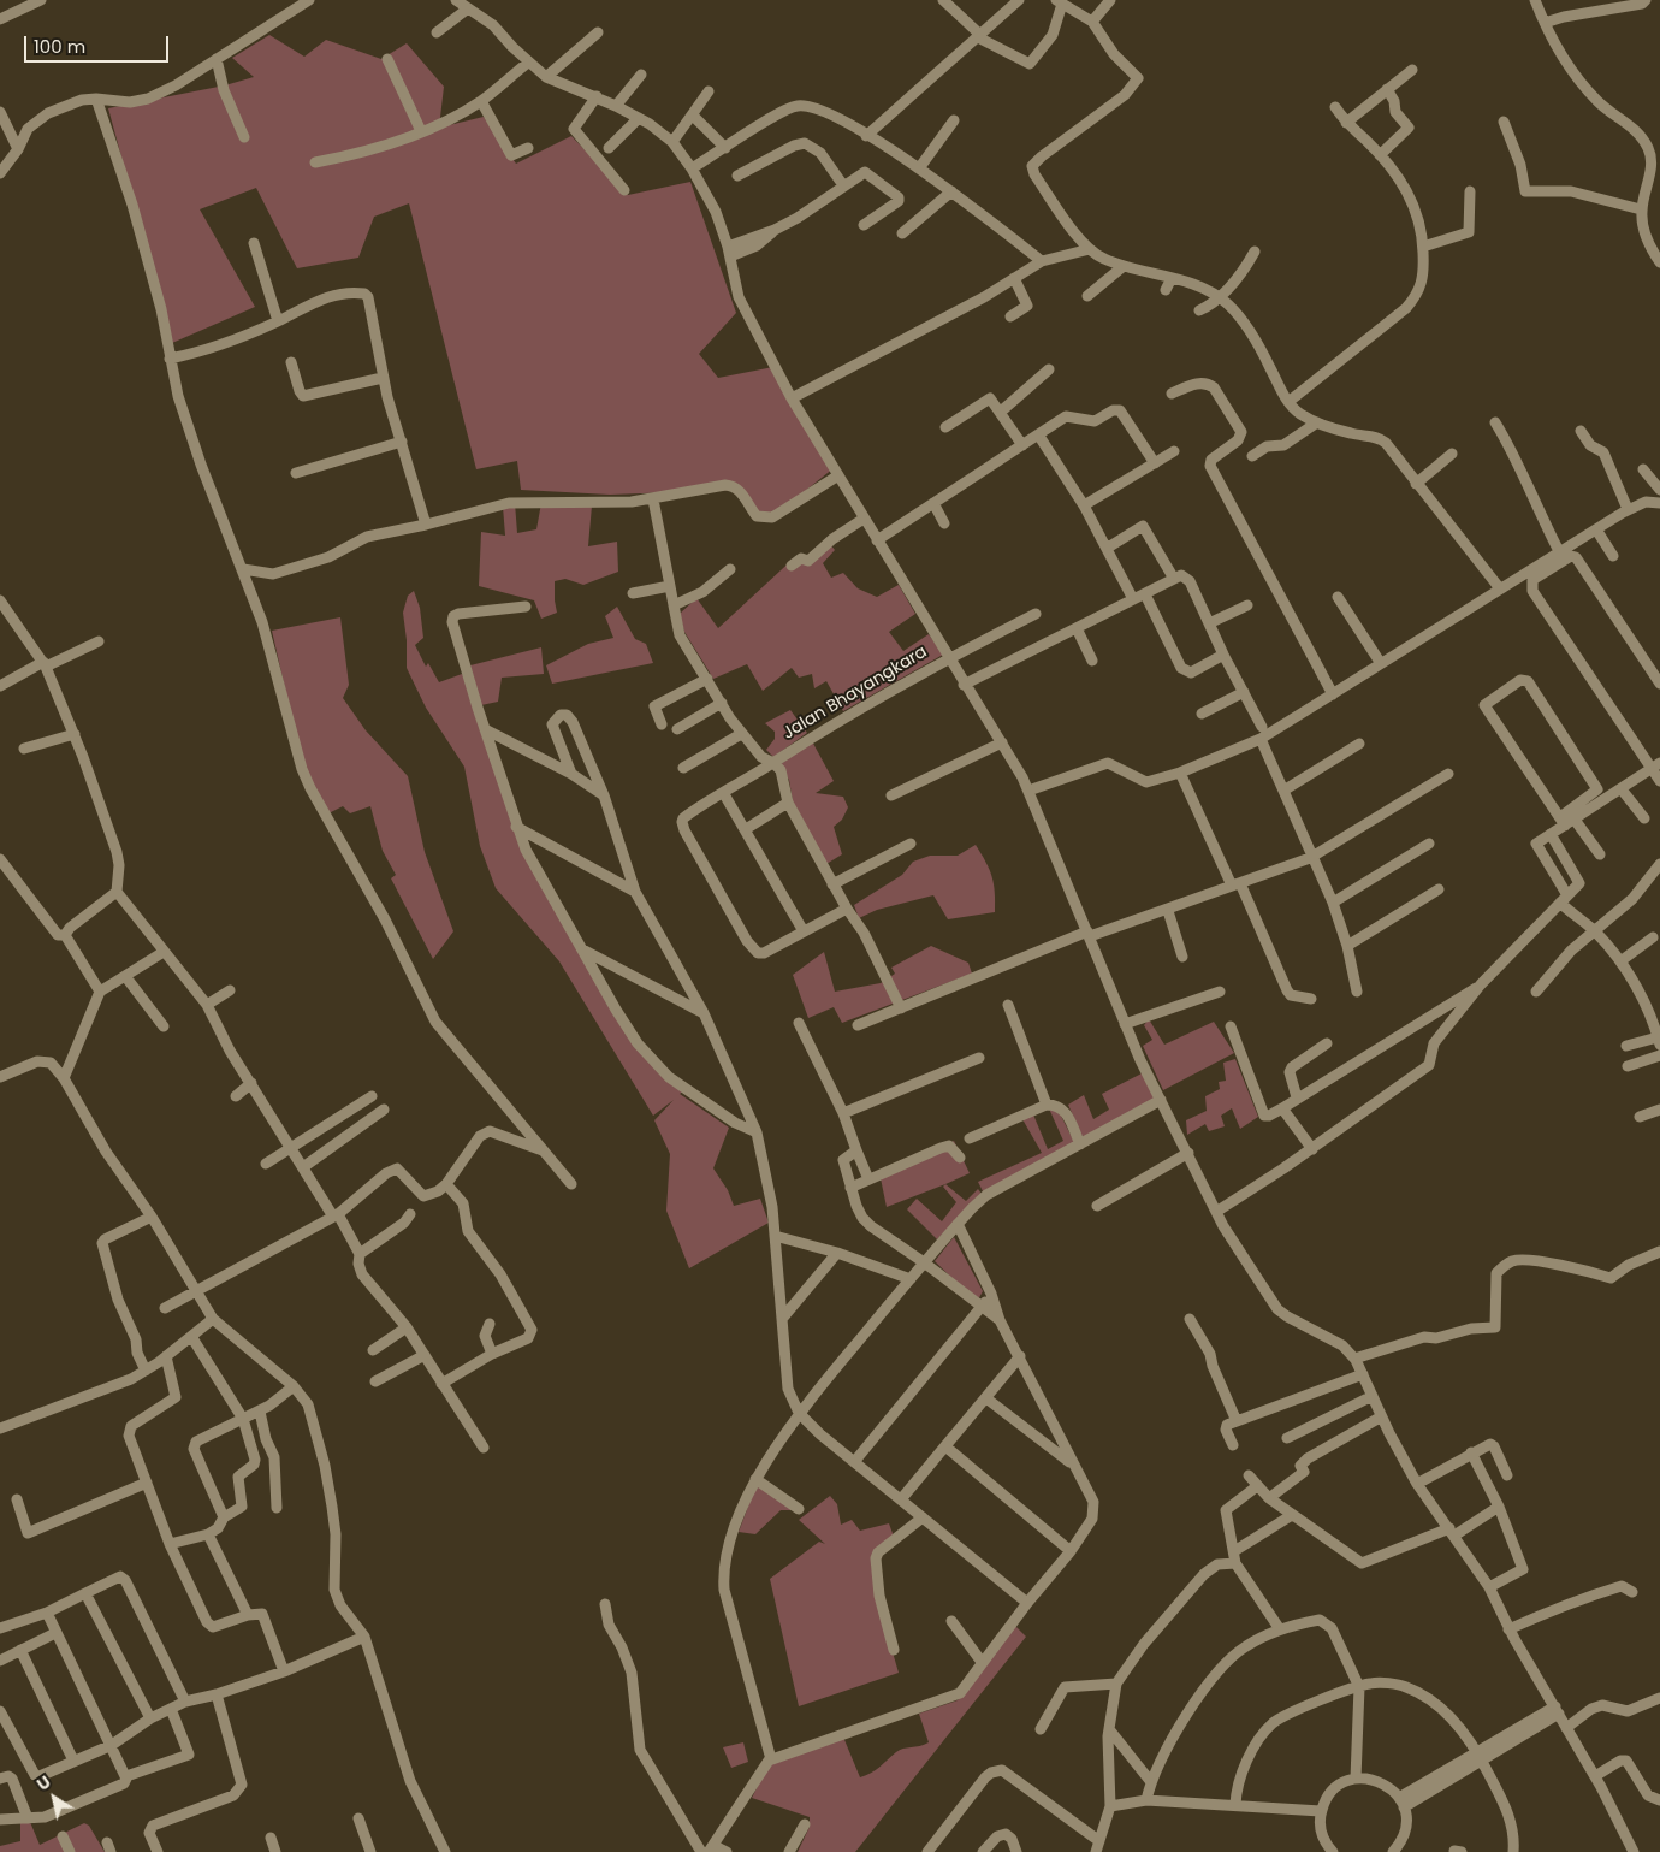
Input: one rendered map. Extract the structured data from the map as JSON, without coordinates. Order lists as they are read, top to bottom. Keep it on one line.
{"streets":{"street":["Jalan Bhayangkara"]},"scale_bar":"100 m","north":"top left"}
